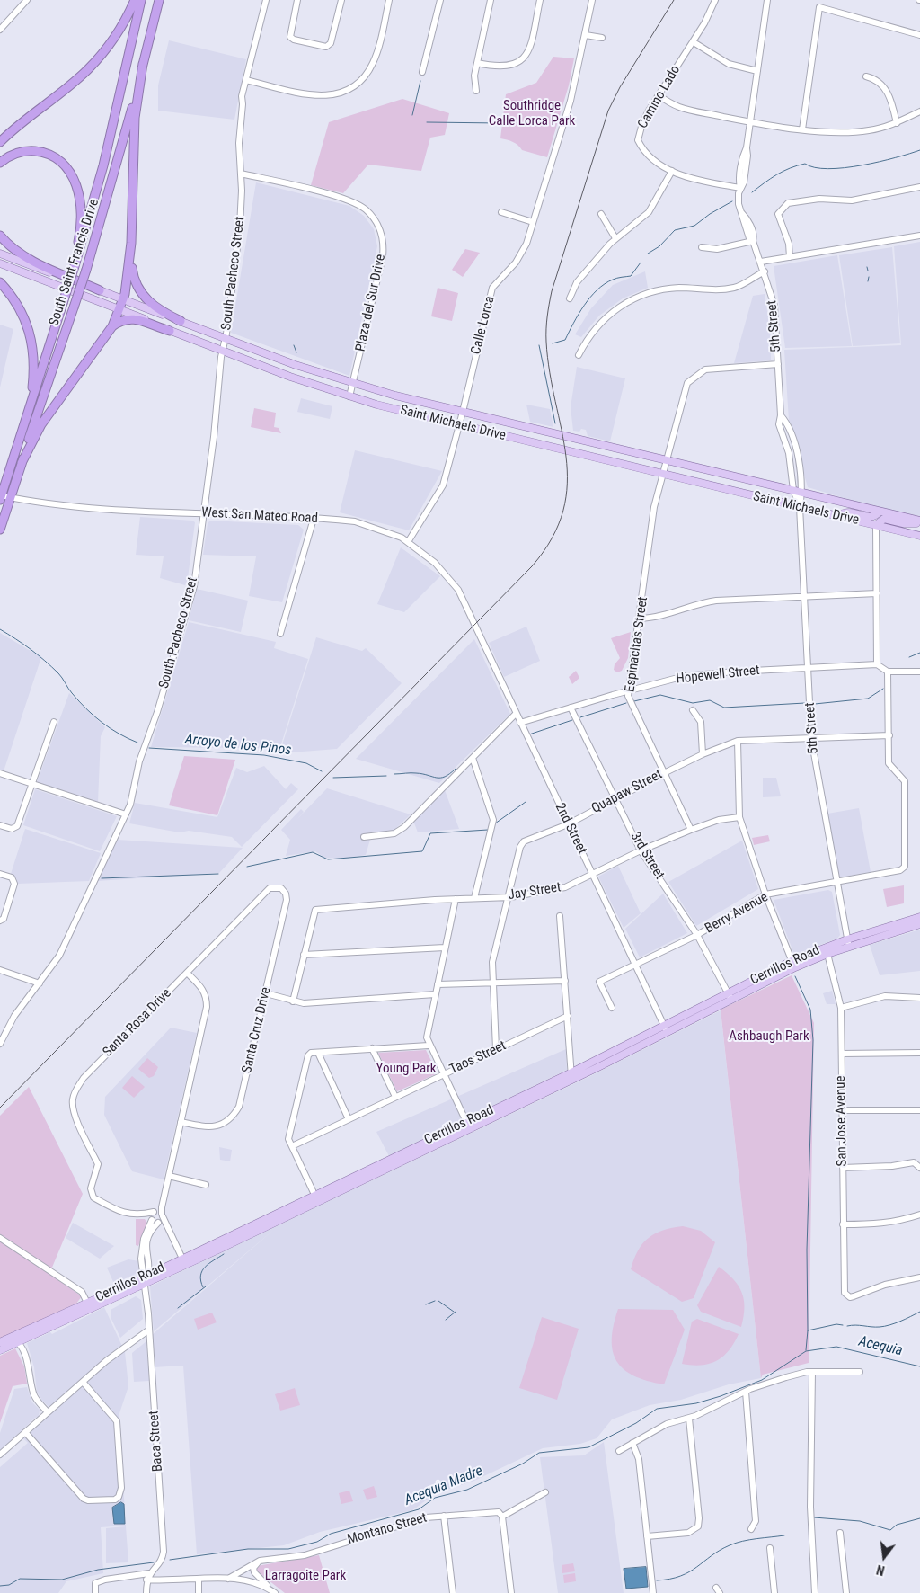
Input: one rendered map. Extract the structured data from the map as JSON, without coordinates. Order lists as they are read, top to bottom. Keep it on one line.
{"streets":{"highway":["South Saint Francis Drive"],"main road":["Saint Michaels Drive","Cerrillos Road"],"street":["Camino Lado","South Pacheco Street","Plaza del Sur Drive","Calle Lorca","5th Street","West San Mateo Road","Espinacitas Street","Hopewell Street","Quapaw Street","2nd Street","3rd Street","Jay Street","Berry Avenue","Santa Rosa Drive","Santa Cruz Drive","Taos Street","San Jose Avenue","Baca Street","Montano Street"]},"crossings":[["Camino Lado","5th Street"],["South Saint Francis Drive","West San Mateo Road"],["South Pacheco Street","Plaza del Sur Drive"],["South Pacheco Street","Saint Michaels Drive"],["South Pacheco Street","West San Mateo Road"],["Plaza del Sur Drive","Saint Michaels Drive"],["Calle Lorca","Saint Michaels Drive"],["Calle Lorca","West San Mateo Road"],["5th Street","Saint Michaels Drive"],["5th Street","Espinacitas Street"],["5th Street","Hopewell Street"],["5th Street","Quapaw Street"],["5th Street","Berry Avenue"],["5th Street","Cerrillos Road"],["Saint Michaels Drive","Espinacitas Street"],["West San Mateo Road","2nd Street"],["Espinacitas Street","Hopewell Street"],["Espinacitas Street","Quapaw Street"],["Espinacitas Street","Jay Street"],["Hopewell Street","2nd Street"],["Hopewell Street","3rd Street"],["Quapaw Street","2nd Street"],["Quapaw Street","3rd Street"],["Quapaw Street","Jay Street"],["Quapaw Street","Berry Avenue"],["Quapaw Street","Taos Street"],["2nd Street","Jay Street"],["2nd Street","Berry Avenue"],["2nd Street","Cerrillos Road"],["3rd Street","Jay Street"],["3rd Street","Berry Avenue"],["3rd Street","Cerrillos Road"],["Cerrillos Road","San Jose Avenue"],["Cerrillos Road","Baca Street"],["Santa Rosa Drive","Santa Cruz Drive"],["Santa Rosa Drive","Baca Street"],["Santa Cruz Drive","Baca Street"]],"water":["Arroyo de los Pinos","Acequia","Acequia Madre"],"parks":["Southridge Calle Lorca Park","Ashbaugh Park","Young Park","Larragoite Park"],"north":"bottom"}
